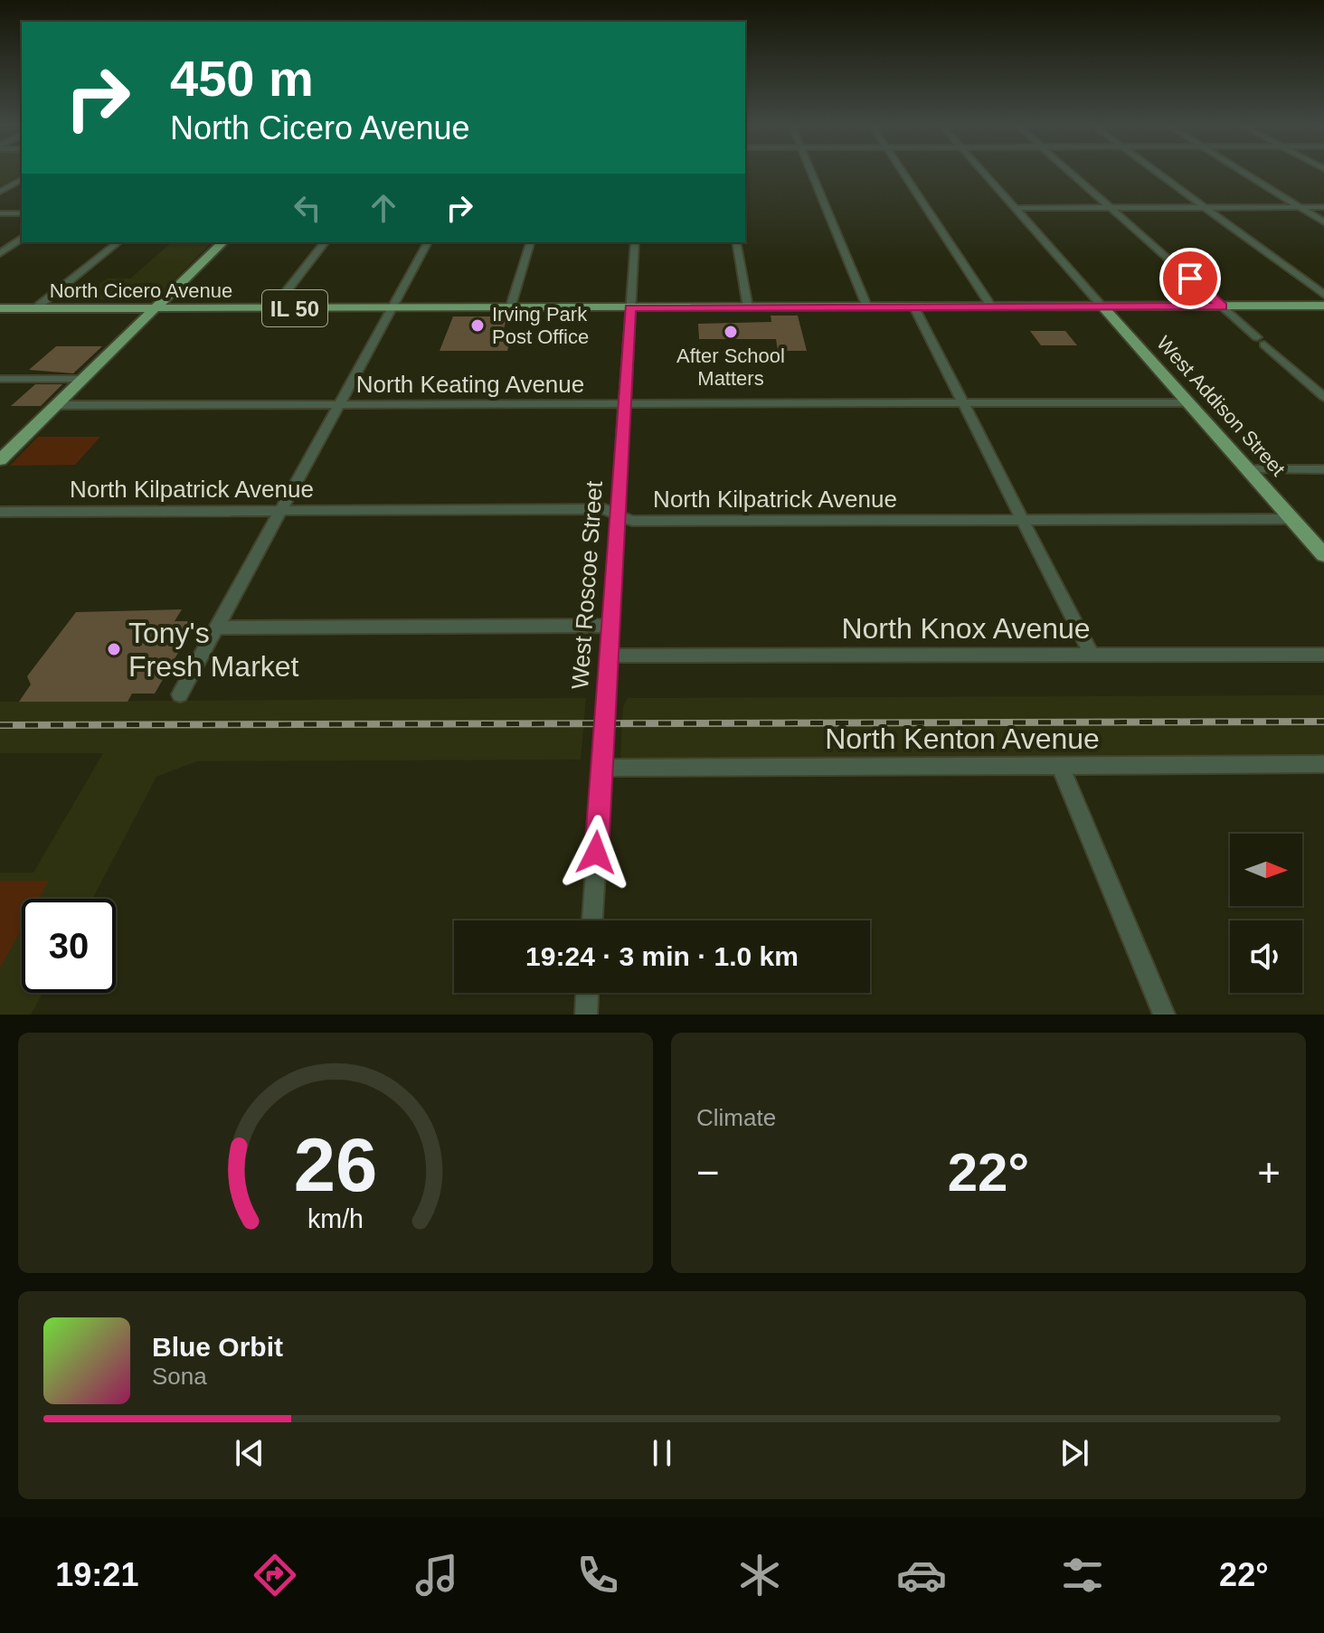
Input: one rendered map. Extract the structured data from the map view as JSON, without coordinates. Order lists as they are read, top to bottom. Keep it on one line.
{"streets":{"main road":["North Cicero Avenue","IL 50","West Addison Street"],"street":["North Keating Avenue","North Kilpatrick Avenue","West Roscoe Street","North Knox Avenue","North Kenton Avenue"]},"crossings":[["North Cicero Avenue","West Addison Street"],["North Cicero Avenue","West Roscoe Street"],["North Keating Avenue","West Addison Street"],["North Keating Avenue","West Roscoe Street"],["West Addison Street","North Kilpatrick Avenue"],["North Kilpatrick Avenue","West Roscoe Street"],["West Roscoe Street","North Knox Avenue"],["West Roscoe Street","North Kenton Avenue"]],"places":["Irving Park Post Office","After School Matters","Tony's Fresh Market"],"north":"right","page":{"turn":["450 m","North Cicero Avenue"],"limit":"30","trip":"19:24 · 3 min · 1.0 km","tile":"Climate","heat":["−","22°","+"],"song":["Blue Orbit","Sona"],"tabs":["19:21","22°"],"gauge":["26","km/h"]}}
